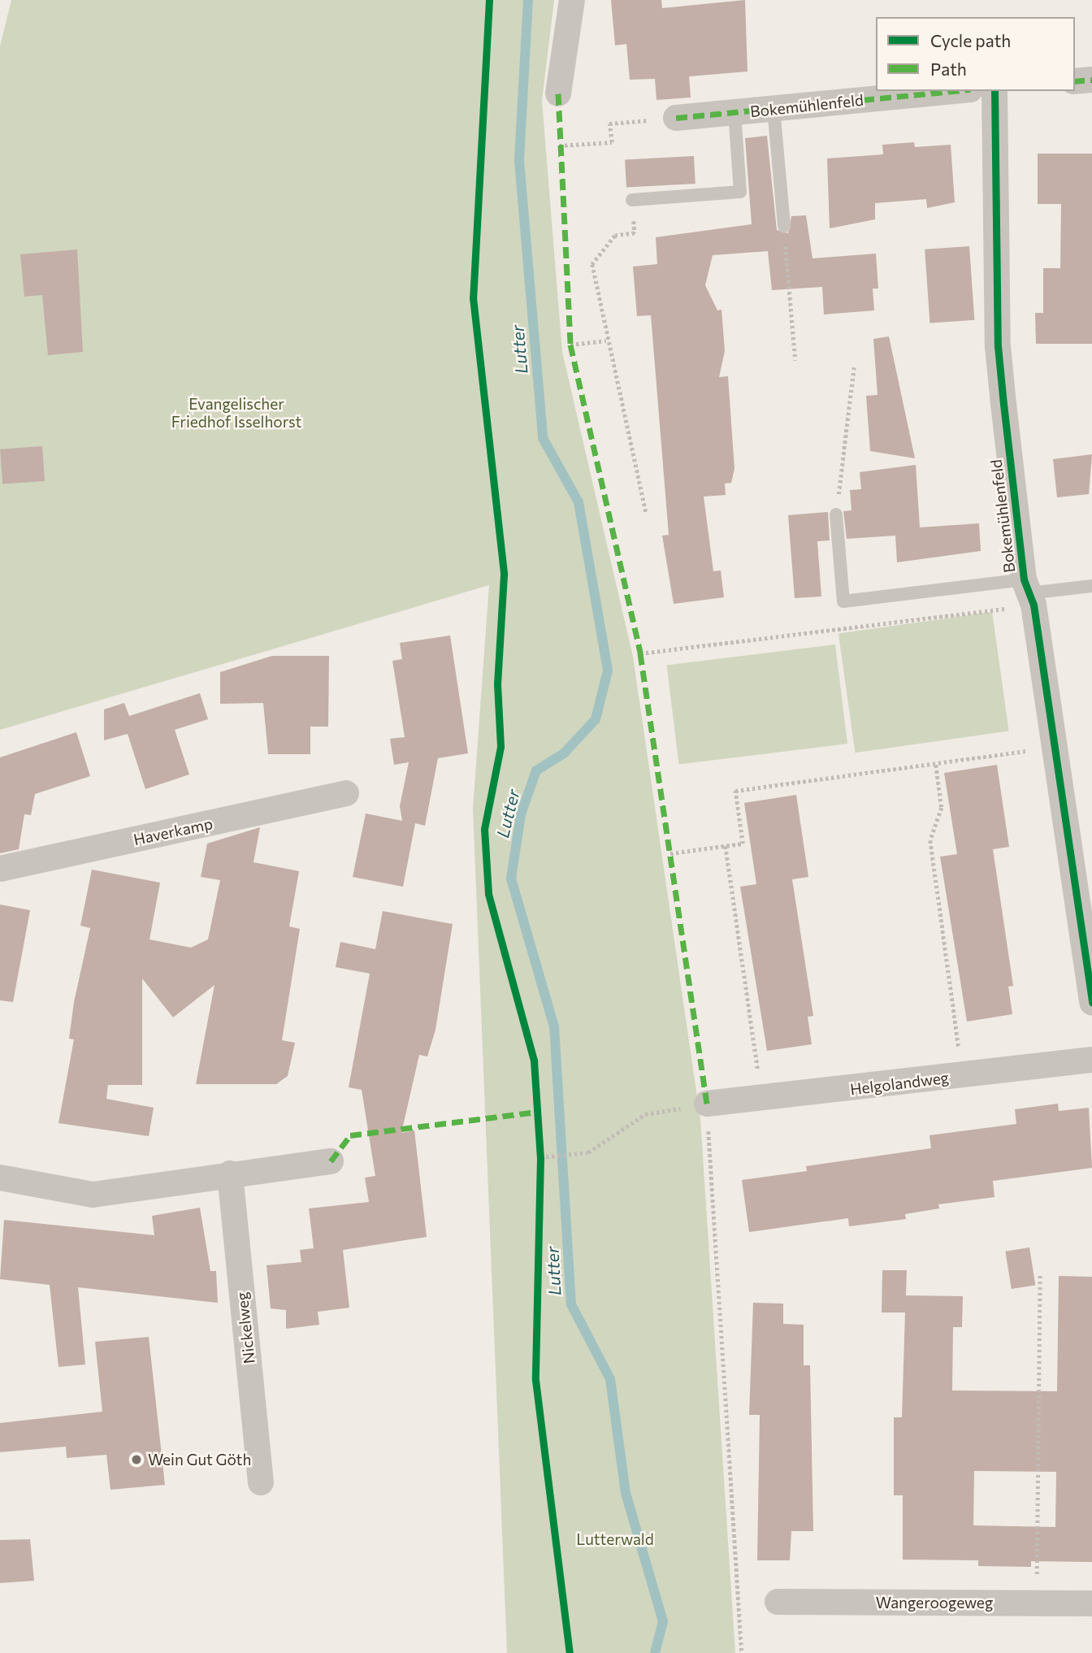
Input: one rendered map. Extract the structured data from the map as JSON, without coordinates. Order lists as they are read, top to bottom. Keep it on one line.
{"streets":{"street":["Bokemühlenfeld","Haverkamp","Helgolandweg","Nickelweg","Wangeroogeweg"]},"water":["Lutter"],"parks":["Evangelischer Friedhof Isselhorst","Lutterwald"],"places":["Wein Gut Göth"],"legend":["Cycle path","Path"]}
